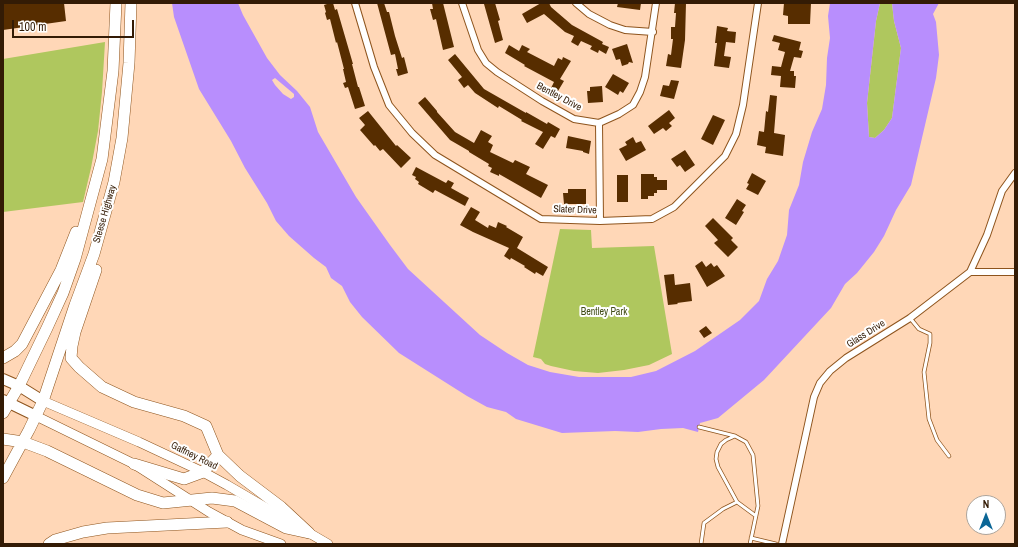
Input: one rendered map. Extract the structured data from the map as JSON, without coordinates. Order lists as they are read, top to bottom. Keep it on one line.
{"streets":{"highway":["Steese Highway"],"main road":["Gaffney Road"],"street":["Bentley Drive","Slater Drive","Glass Drive"]},"crossings":[["Steese Highway","Gaffney Road"]],"parks":["Bentley Park"],"scale_bar":"100 m","north":"top"}
